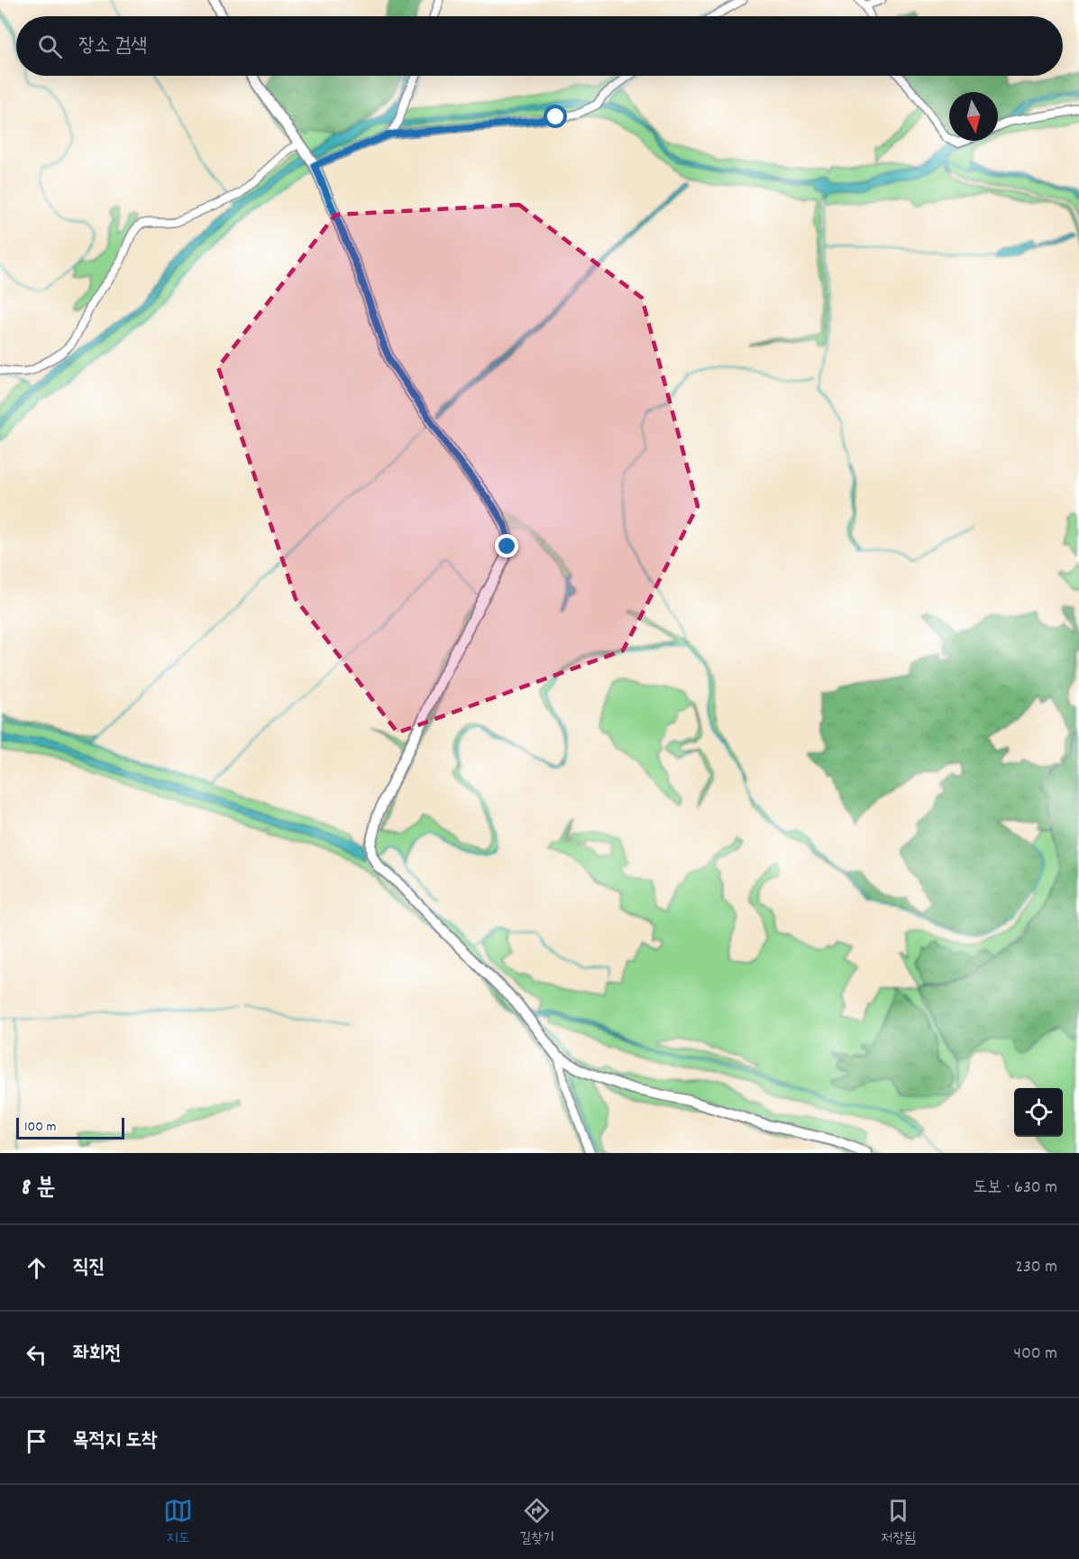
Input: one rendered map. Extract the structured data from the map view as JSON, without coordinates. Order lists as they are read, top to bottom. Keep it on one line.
{"scale_bar":"100 m","north":"bottom","page":{"search":"장소 검색","scale":"100 m","heading":["8 분","도보 · 630 m"],"list":[["직진","230 m"],["좌회전","400 m"],"목적지 도착"],"nav":["지도","길찾기","저장됨"]}}
